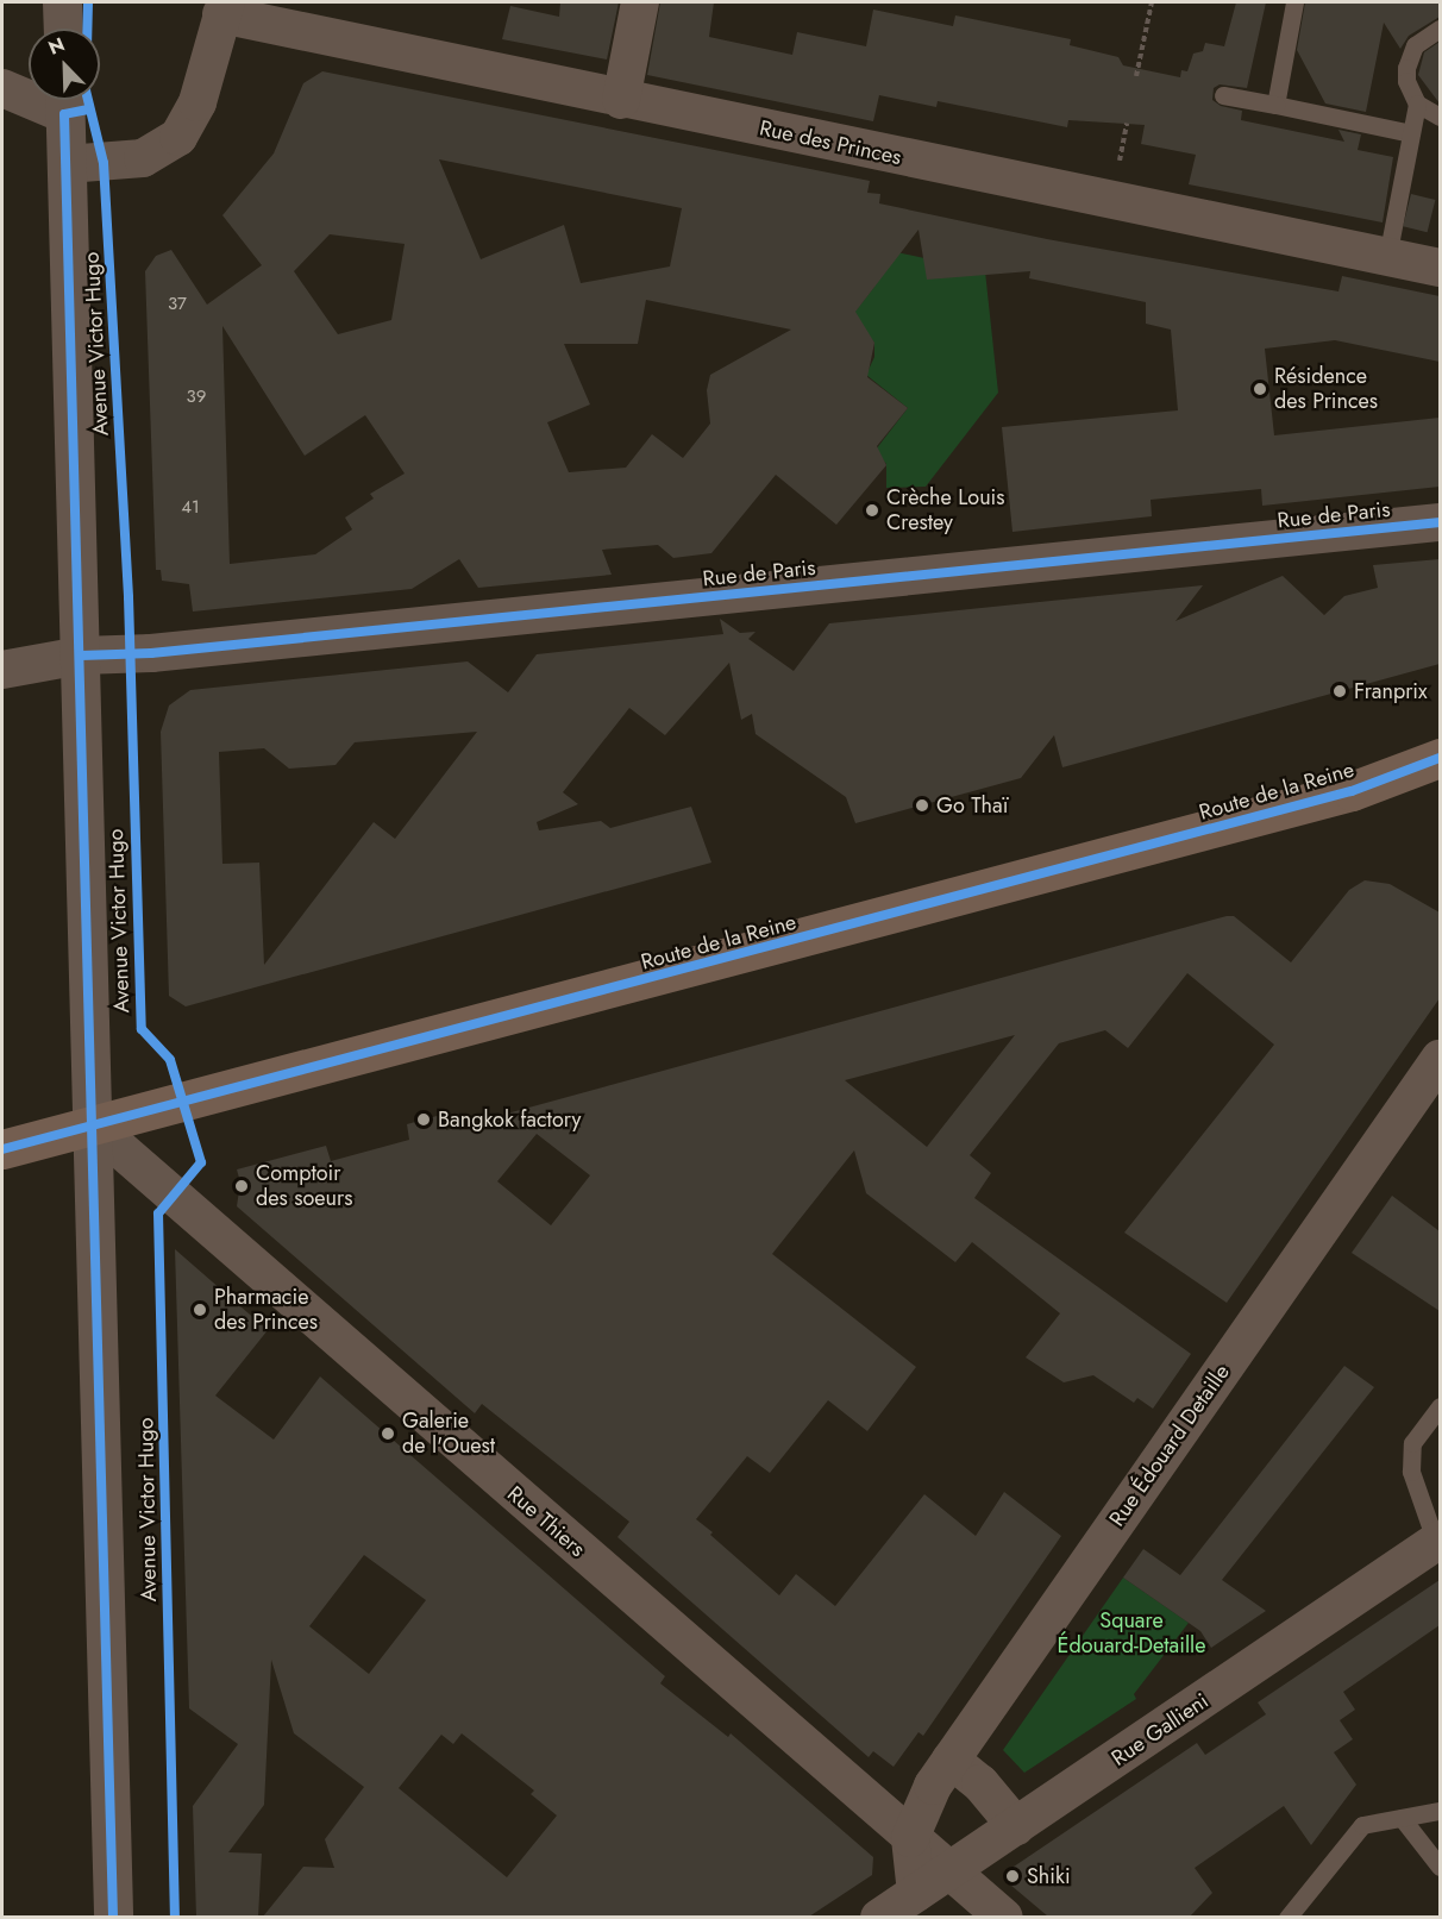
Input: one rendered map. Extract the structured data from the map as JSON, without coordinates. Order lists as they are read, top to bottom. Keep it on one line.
{"streets":{"main road":["Route de la Reine"],"street":["Rue des Princes","Avenue Victor Hugo","Rue de Paris","Rue Édouard Detaille","Rue Thiers","Rue Gallieni"]},"crossings":[["Avenue Victor Hugo","Rue de Paris"],["Avenue Victor Hugo","Route de la Reine"],["Avenue Victor Hugo","Rue Thiers"],["Route de la Reine","Rue Thiers"],["Rue Édouard Detaille","Rue Thiers"],["Rue Thiers","Rue Gallieni"]],"parks":["Square Édouard-Detaille"],"places":["Résidence des Princes","Crèche Louis Crestey","Franprix","Go Thaï","Bangkok factory","Comptoir des soeurs","Pharmacie des Princes","Galerie de l'Ouest","Shiki"],"house_numbers":["37","39","41"],"north":"top left"}
